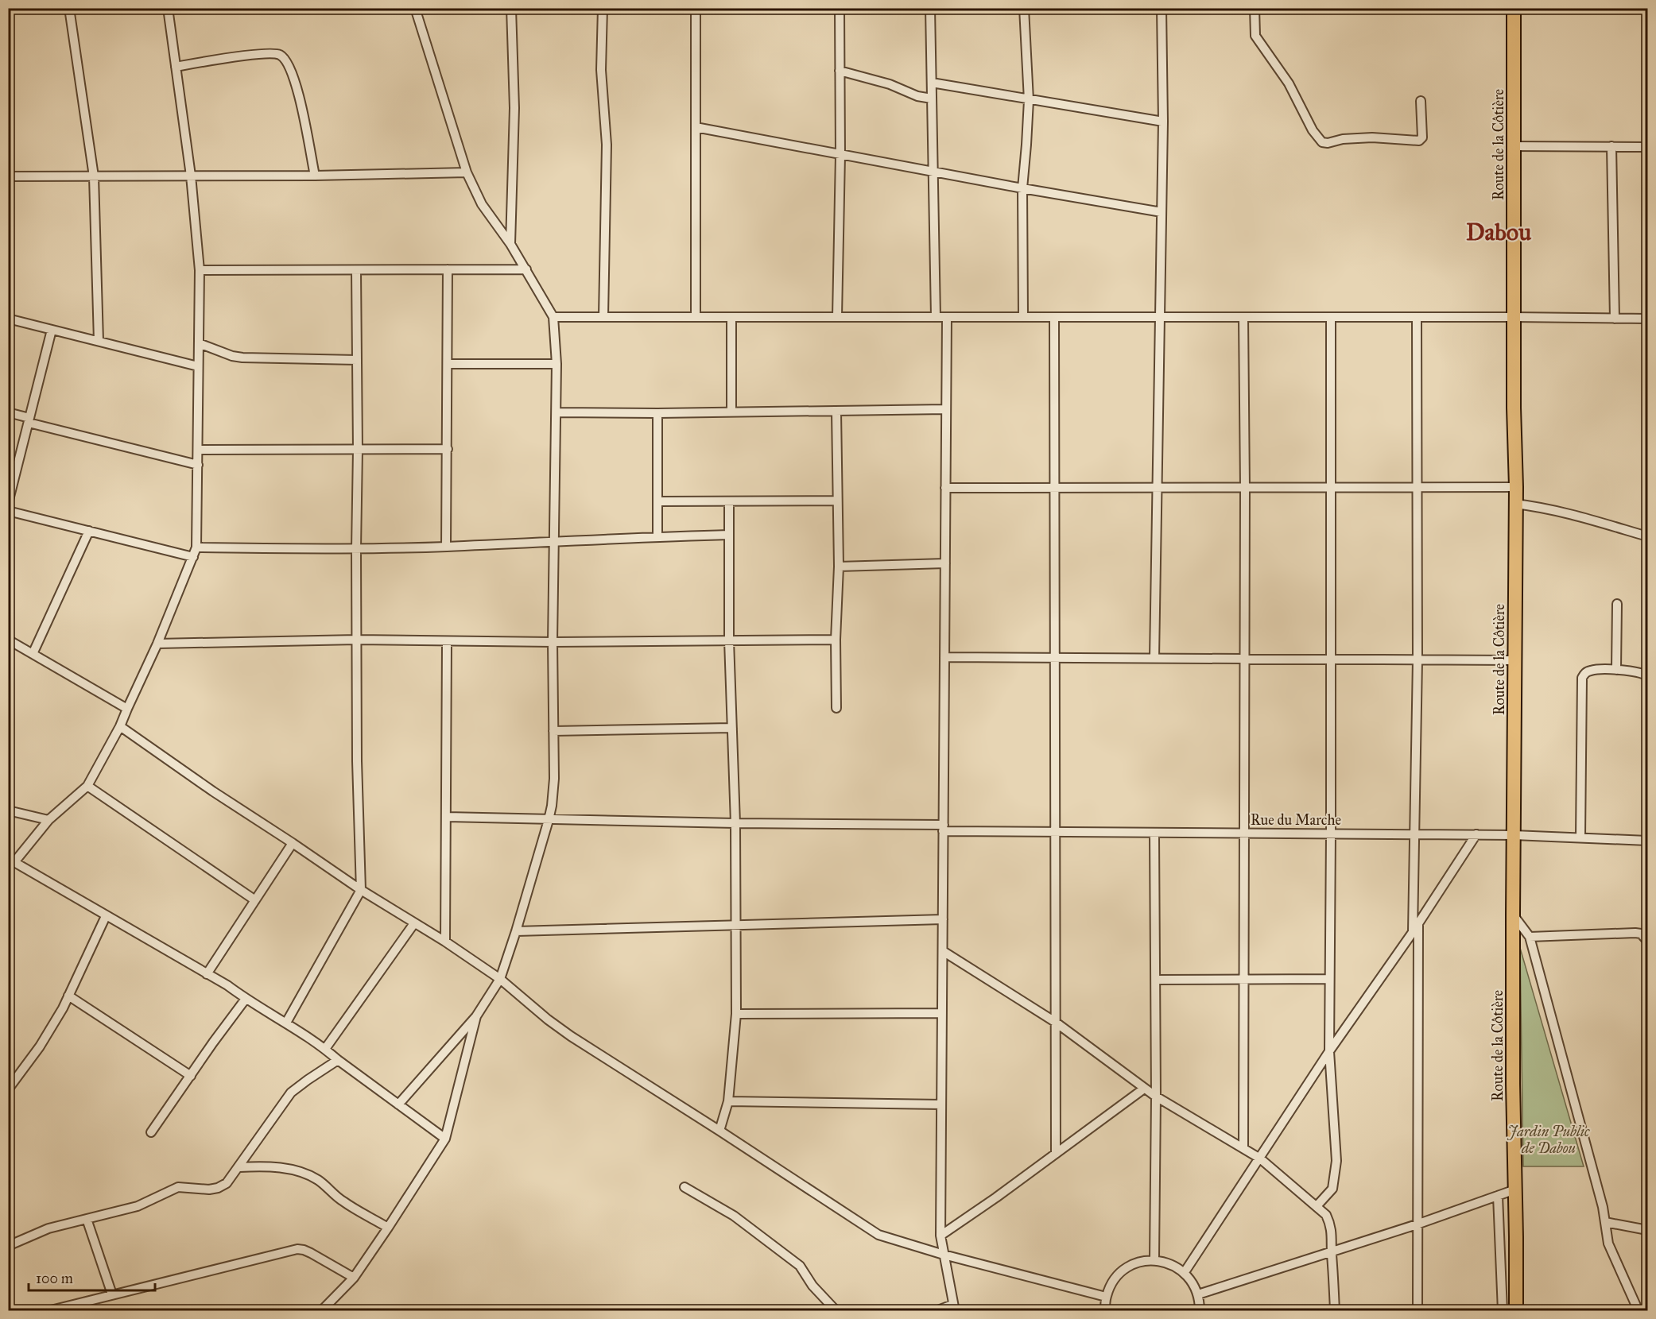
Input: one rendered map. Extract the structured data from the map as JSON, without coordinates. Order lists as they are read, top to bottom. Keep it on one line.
{"streets":{"main road":["Route de la Côtière"],"street":["Rue du Marche"]},"crossings":[["Route de la Côtière","Rue du Marche"]],"districts":["Dabou"],"parks":["Jardin Public de Dabou"],"scale_bar":"100 m"}
